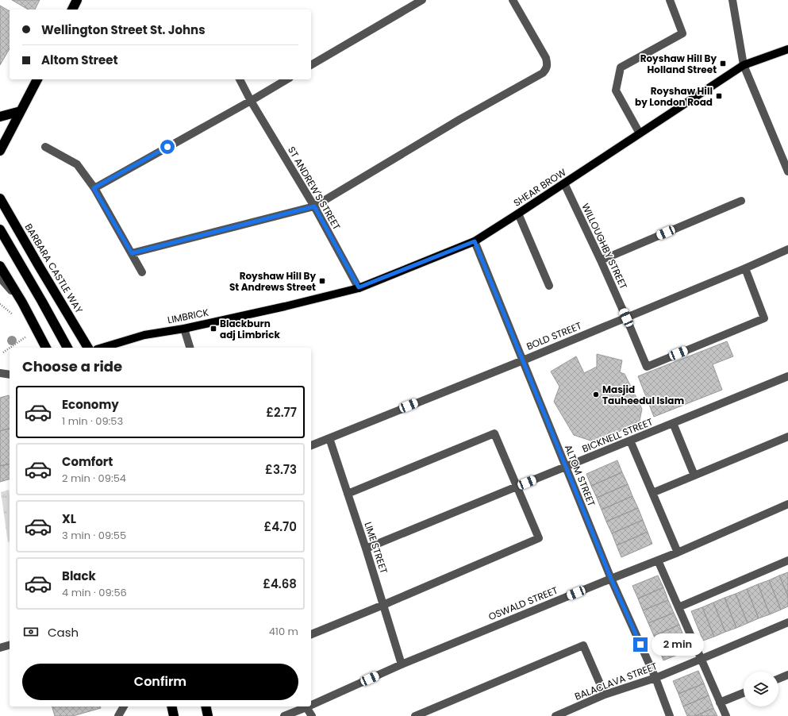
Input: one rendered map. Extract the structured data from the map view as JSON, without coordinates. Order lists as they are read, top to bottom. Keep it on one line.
{"streets":{"highway":["BARBARA CASTLE WAY"],"main road":["SHEAR BROW","LIMBRICK"],"street":["ST ANDREW'S STREET","WILLOUGHBY STREET","BOLD STREET","BICKNELL STREET","ALTOM STREET","LIME STREET","OSWALD STREET","BALACLAVA STREET"]},"crossings":[["SHEAR BROW","ST ANDREW'S STREET"],["SHEAR BROW","WILLOUGHBY STREET"],["SHEAR BROW","LIMBRICK"],["SHEAR BROW","ALTOM STREET"],["WILLOUGHBY STREET","BOLD STREET"],["BOLD STREET","ALTOM STREET"],["BOLD STREET","LIME STREET"],["BICKNELL STREET","ALTOM STREET"],["BICKNELL STREET","LIME STREET"],["ALTOM STREET","OSWALD STREET"],["ALTOM STREET","BALACLAVA STREET"],["LIME STREET","OSWALD STREET"]],"places":{"transit":["Royshaw Hill By Holland Street","Royshaw Hill by London Road","Royshaw Hill By St Andrews Street","Blackburn adj Limbrick"],"other":["Masjid Tauheedul Islam"]},"page":{"banner":["Wellington Street St. Johns","Altom Street"],"heading":"Choose a ride","list":[{"name":"Economy","note":"1 min · 09:53","value":"£2.77"},{"name":"Comfort","note":"2 min · 09:54","value":"£3.73"},{"name":"XL","note":"3 min · 09:55","value":"£4.70"},{"name":"Black","note":"4 min · 09:56","value":"£4.68"}],"pay":["Cash","410 m"],"bubble":"2 min","buttons":"Confirm"}}
